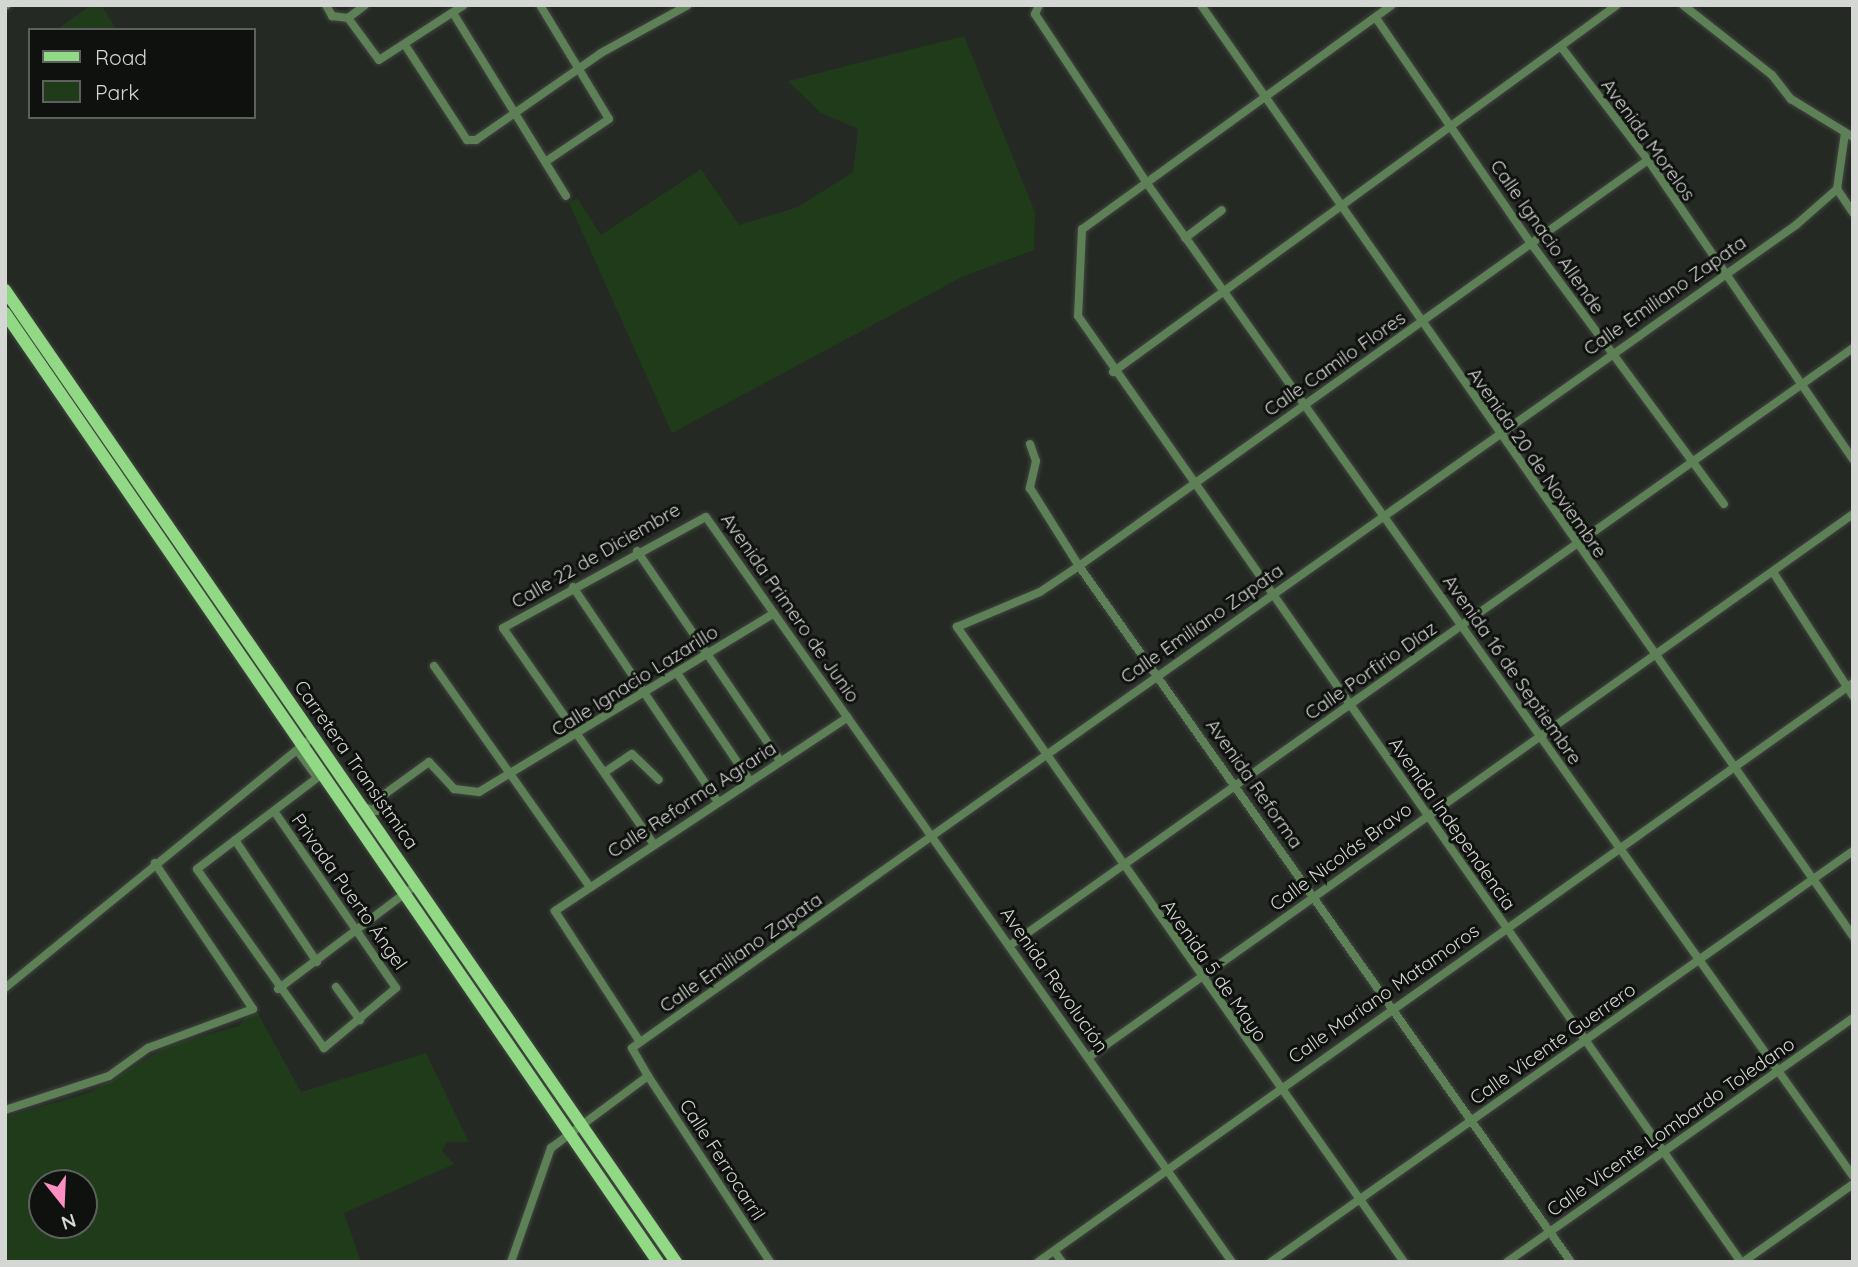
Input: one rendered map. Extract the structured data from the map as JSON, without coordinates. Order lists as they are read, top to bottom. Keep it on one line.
{"streets":{"main road":["Carretera Transistmica"],"street":["Avenida Morelos","Calle Ignacio Allende","Calle Emiliano Zapata","Calle Camilo Flores","Avenida 20 de Noviembre","Calle 22 de Diciembre","Avenida Primero de Junio","Avenida 16 de Septiembre","Calle Porfirio Díaz","Calle Ignacio Lazarillo","Avenida Reforma","Calle Reforma Agraria","Avenida Independencia","Calle Nicolás Bravo","Privada Puerto Ángel","Avenida 5 de Mayo","Avenida Revolución","Calle Mariano Matamoros","Calle Vicente Guerrero","Calle Vicente Lombardo Toledano","Calle Ferrocarril"]},"crossings":[["Avenida Morelos","Calle Emiliano Zapata"],["Avenida Morelos","Calle Camilo Flores"],["Avenida Morelos","Calle Porfirio Díaz"],["Calle Ignacio Allende","Calle Emiliano Zapata"],["Calle Ignacio Allende","Calle Camilo Flores"],["Calle Ignacio Allende","Calle Porfirio Díaz"],["Calle Emiliano Zapata","Avenida 20 de Noviembre"],["Calle Emiliano Zapata","Avenida 16 de Septiembre"],["Calle Emiliano Zapata","Avenida Reforma"],["Calle Emiliano Zapata","Calle Reforma Agraria"],["Calle Emiliano Zapata","Avenida Independencia"],["Calle Emiliano Zapata","Avenida 5 de Mayo"],["Calle Emiliano Zapata","Avenida Revolución"],["Calle Camilo Flores","Avenida 20 de Noviembre"],["Calle Camilo Flores","Avenida 16 de Septiembre"],["Calle Camilo Flores","Avenida Reforma"],["Calle Camilo Flores","Avenida Independencia"],["Calle Camilo Flores","Avenida 5 de Mayo"],["Avenida 20 de Noviembre","Calle Porfirio Díaz"],["Avenida 20 de Noviembre","Calle Nicolás Bravo"],["Avenida 20 de Noviembre","Calle Mariano Matamoros"],["Avenida 20 de Noviembre","Calle Vicente Guerrero"],["Calle 22 de Diciembre","Avenida Primero de Junio"],["Calle 22 de Diciembre","Calle Ignacio Lazarillo"],["Avenida Primero de Junio","Calle Ignacio Lazarillo"],["Avenida Primero de Junio","Calle Reforma Agraria"],["Avenida Primero de Junio","Avenida Revolución"],["Avenida 16 de Septiembre","Calle Porfirio Díaz"],["Avenida 16 de Septiembre","Avenida Independencia"],["Avenida 16 de Septiembre","Calle Nicolás Bravo"],["Avenida 16 de Septiembre","Calle Mariano Matamoros"],["Avenida 16 de Septiembre","Calle Vicente Guerrero"],["Avenida 16 de Septiembre","Calle Vicente Lombardo Toledano"],["Calle Porfirio Díaz","Avenida Reforma"],["Calle Porfirio Díaz","Avenida Independencia"],["Calle Porfirio Díaz","Avenida 5 de Mayo"],["Calle Porfirio Díaz","Avenida Revolución"],["Calle Ignacio Lazarillo","Carretera Transistmica"],["Avenida Reforma","Calle Nicolás Bravo"],["Avenida Reforma","Calle Mariano Matamoros"],["Avenida Reforma","Calle Vicente Guerrero"],["Avenida Reforma","Calle Vicente Lombardo Toledano"],["Calle Reforma Agraria","Avenida Revolución"],["Avenida Independencia","Calle Nicolás Bravo"],["Avenida Independencia","Calle Mariano Matamoros"],["Avenida Independencia","Calle Vicente Guerrero"],["Avenida Independencia","Calle Vicente Lombardo Toledano"],["Calle Nicolás Bravo","Avenida 5 de Mayo"],["Calle Nicolás Bravo","Avenida Revolución"],["Avenida 5 de Mayo","Calle Mariano Matamoros"],["Avenida 5 de Mayo","Calle Vicente Guerrero"],["Avenida Revolución","Calle Mariano Matamoros"]],"legend":["Road","Park"],"north":"bottom"}
